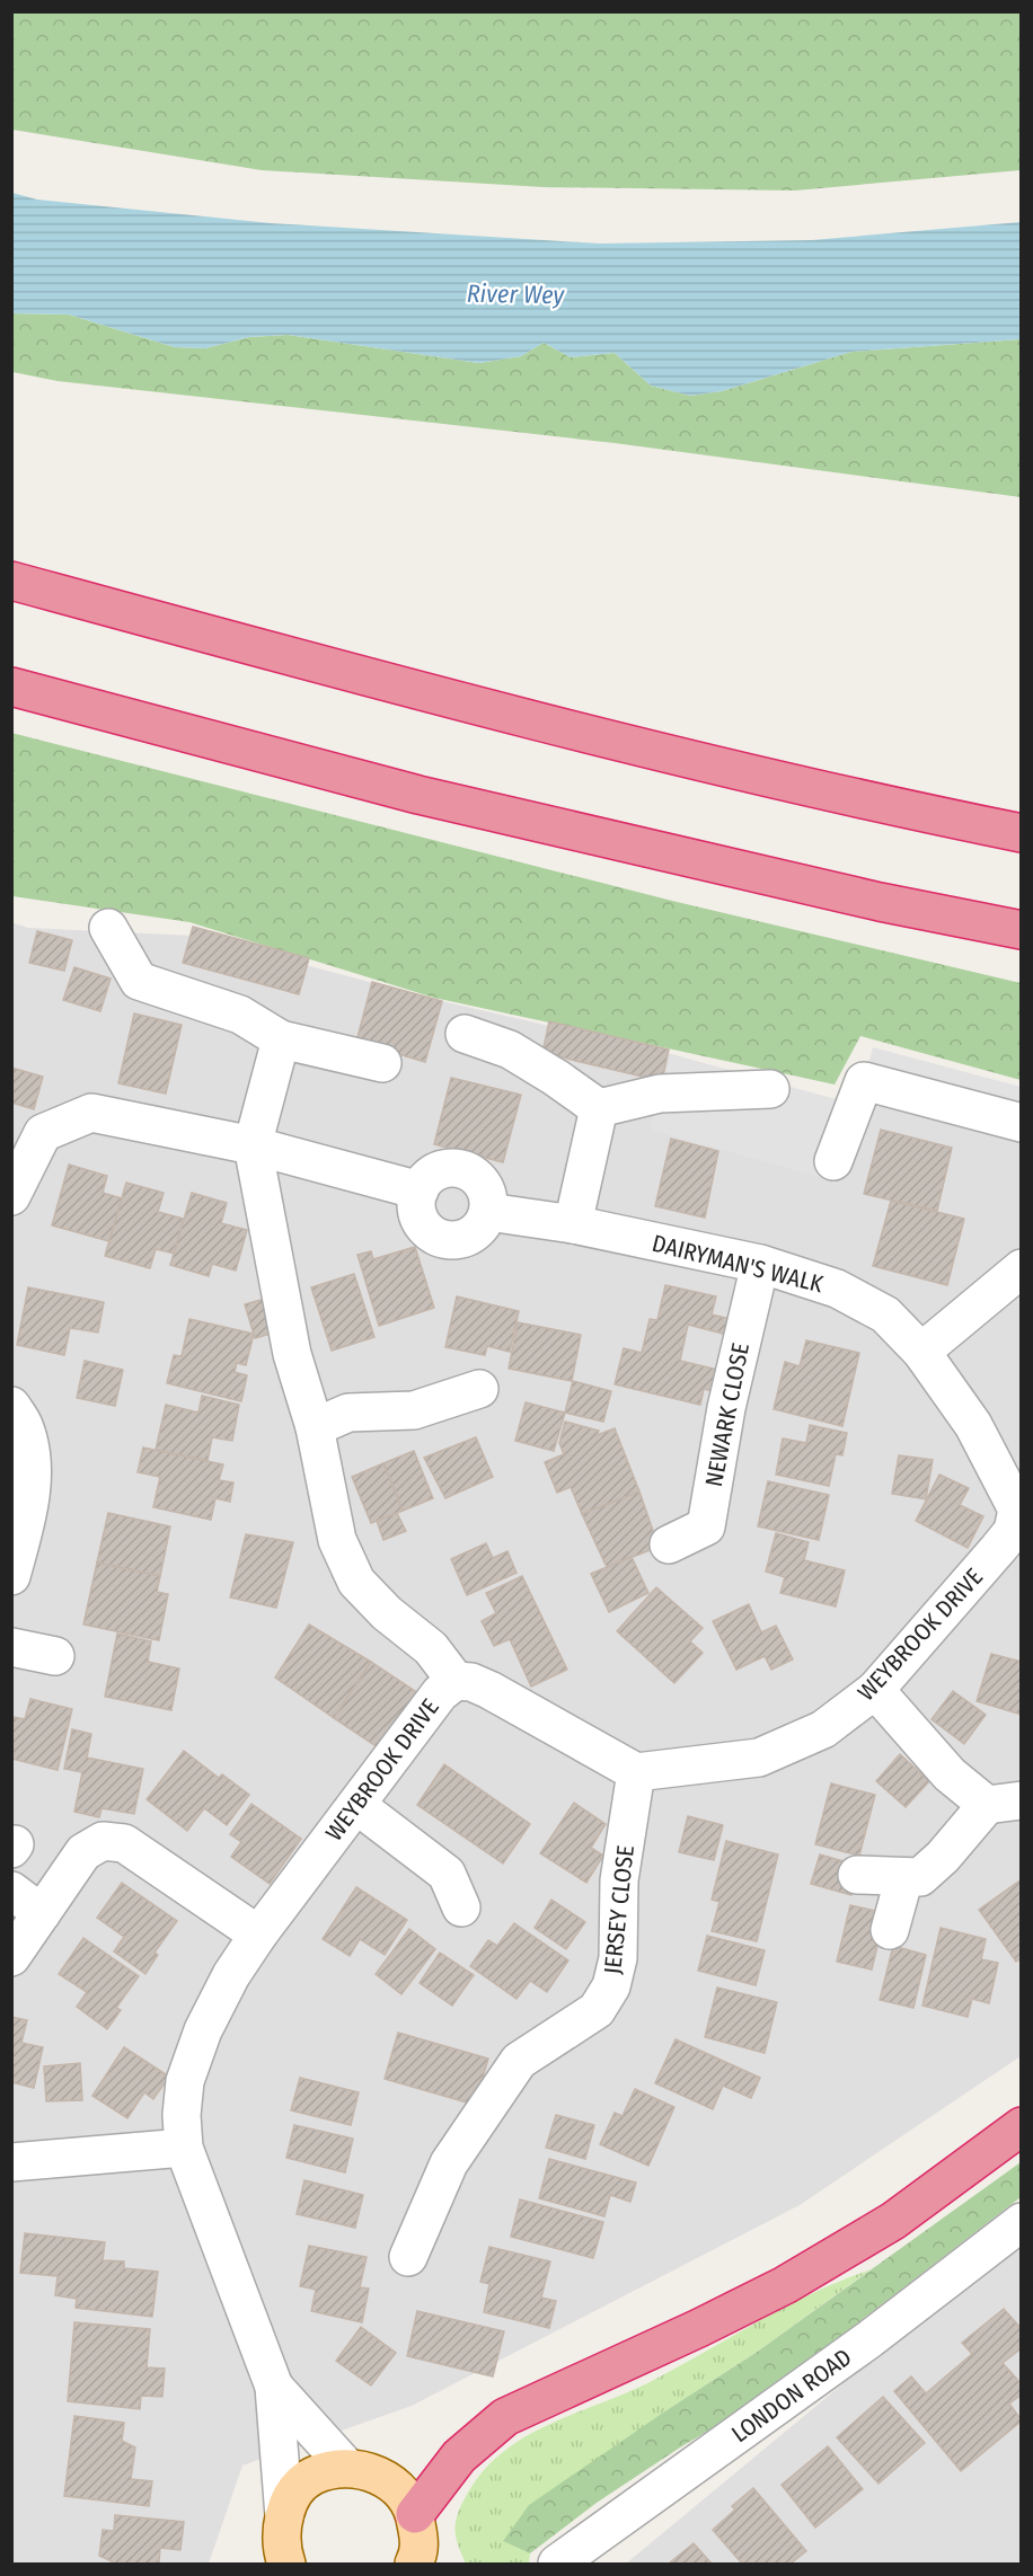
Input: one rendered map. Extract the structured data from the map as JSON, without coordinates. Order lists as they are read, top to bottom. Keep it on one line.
{"streets":{"street":["DAIRYMAN'S WALK","NEWARK CLOSE","WEYBROOK DRIVE","JERSEY CLOSE","LONDON ROAD"]},"crossings":[["DAIRYMAN'S WALK","NEWARK CLOSE"],["DAIRYMAN'S WALK","WEYBROOK DRIVE"],["WEYBROOK DRIVE","JERSEY CLOSE"]],"water":["River Wey"]}
